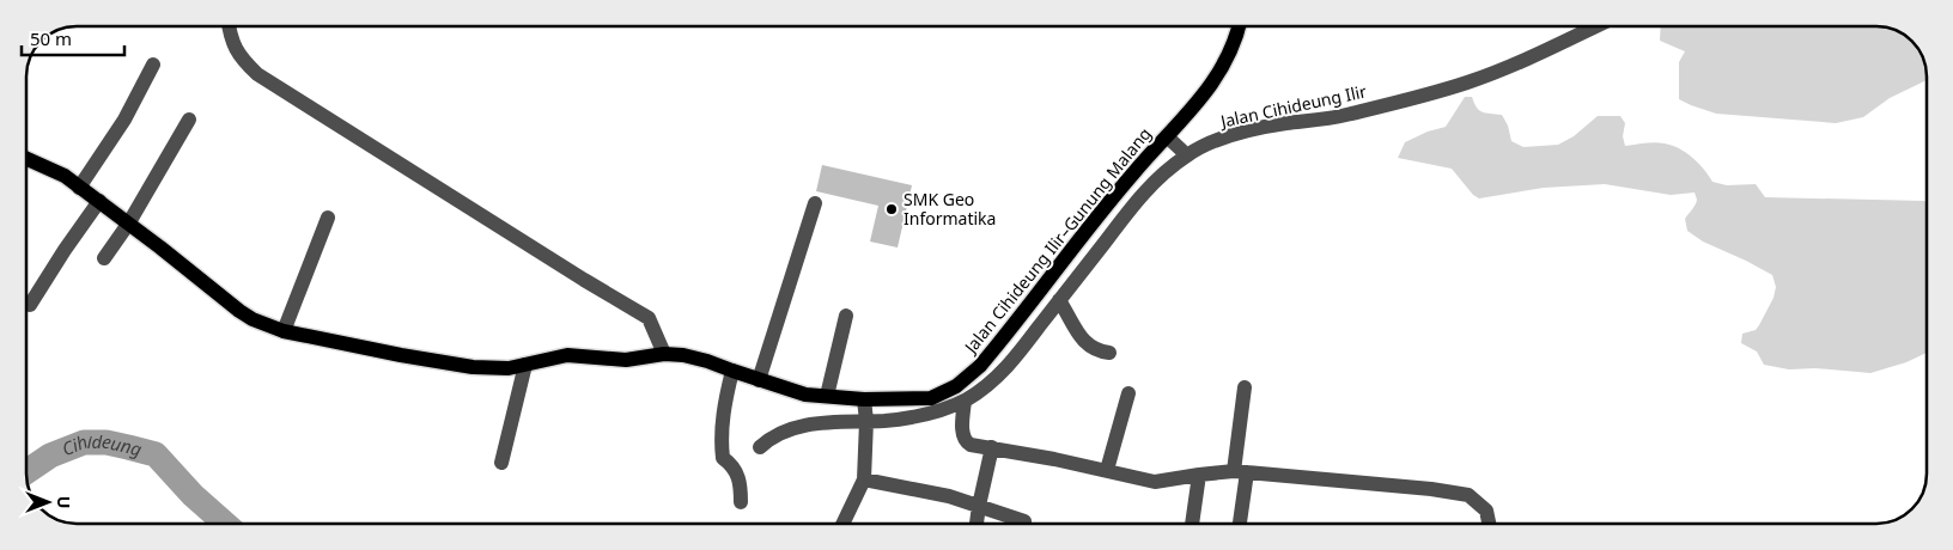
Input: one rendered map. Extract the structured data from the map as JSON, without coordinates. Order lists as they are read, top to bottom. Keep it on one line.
{"streets":{"main road":["Jalan Cihideung Ilir–Gunung Malang"],"street":["Jalan Cihideung Ilir"]},"crossings":[["Jalan Cihideung Ilir","Jalan Cihideung Ilir–Gunung Malang"]],"water":["Cihideung"],"places":["SMK Geo Informatika"],"scale_bar":"50 m","north":"right"}
